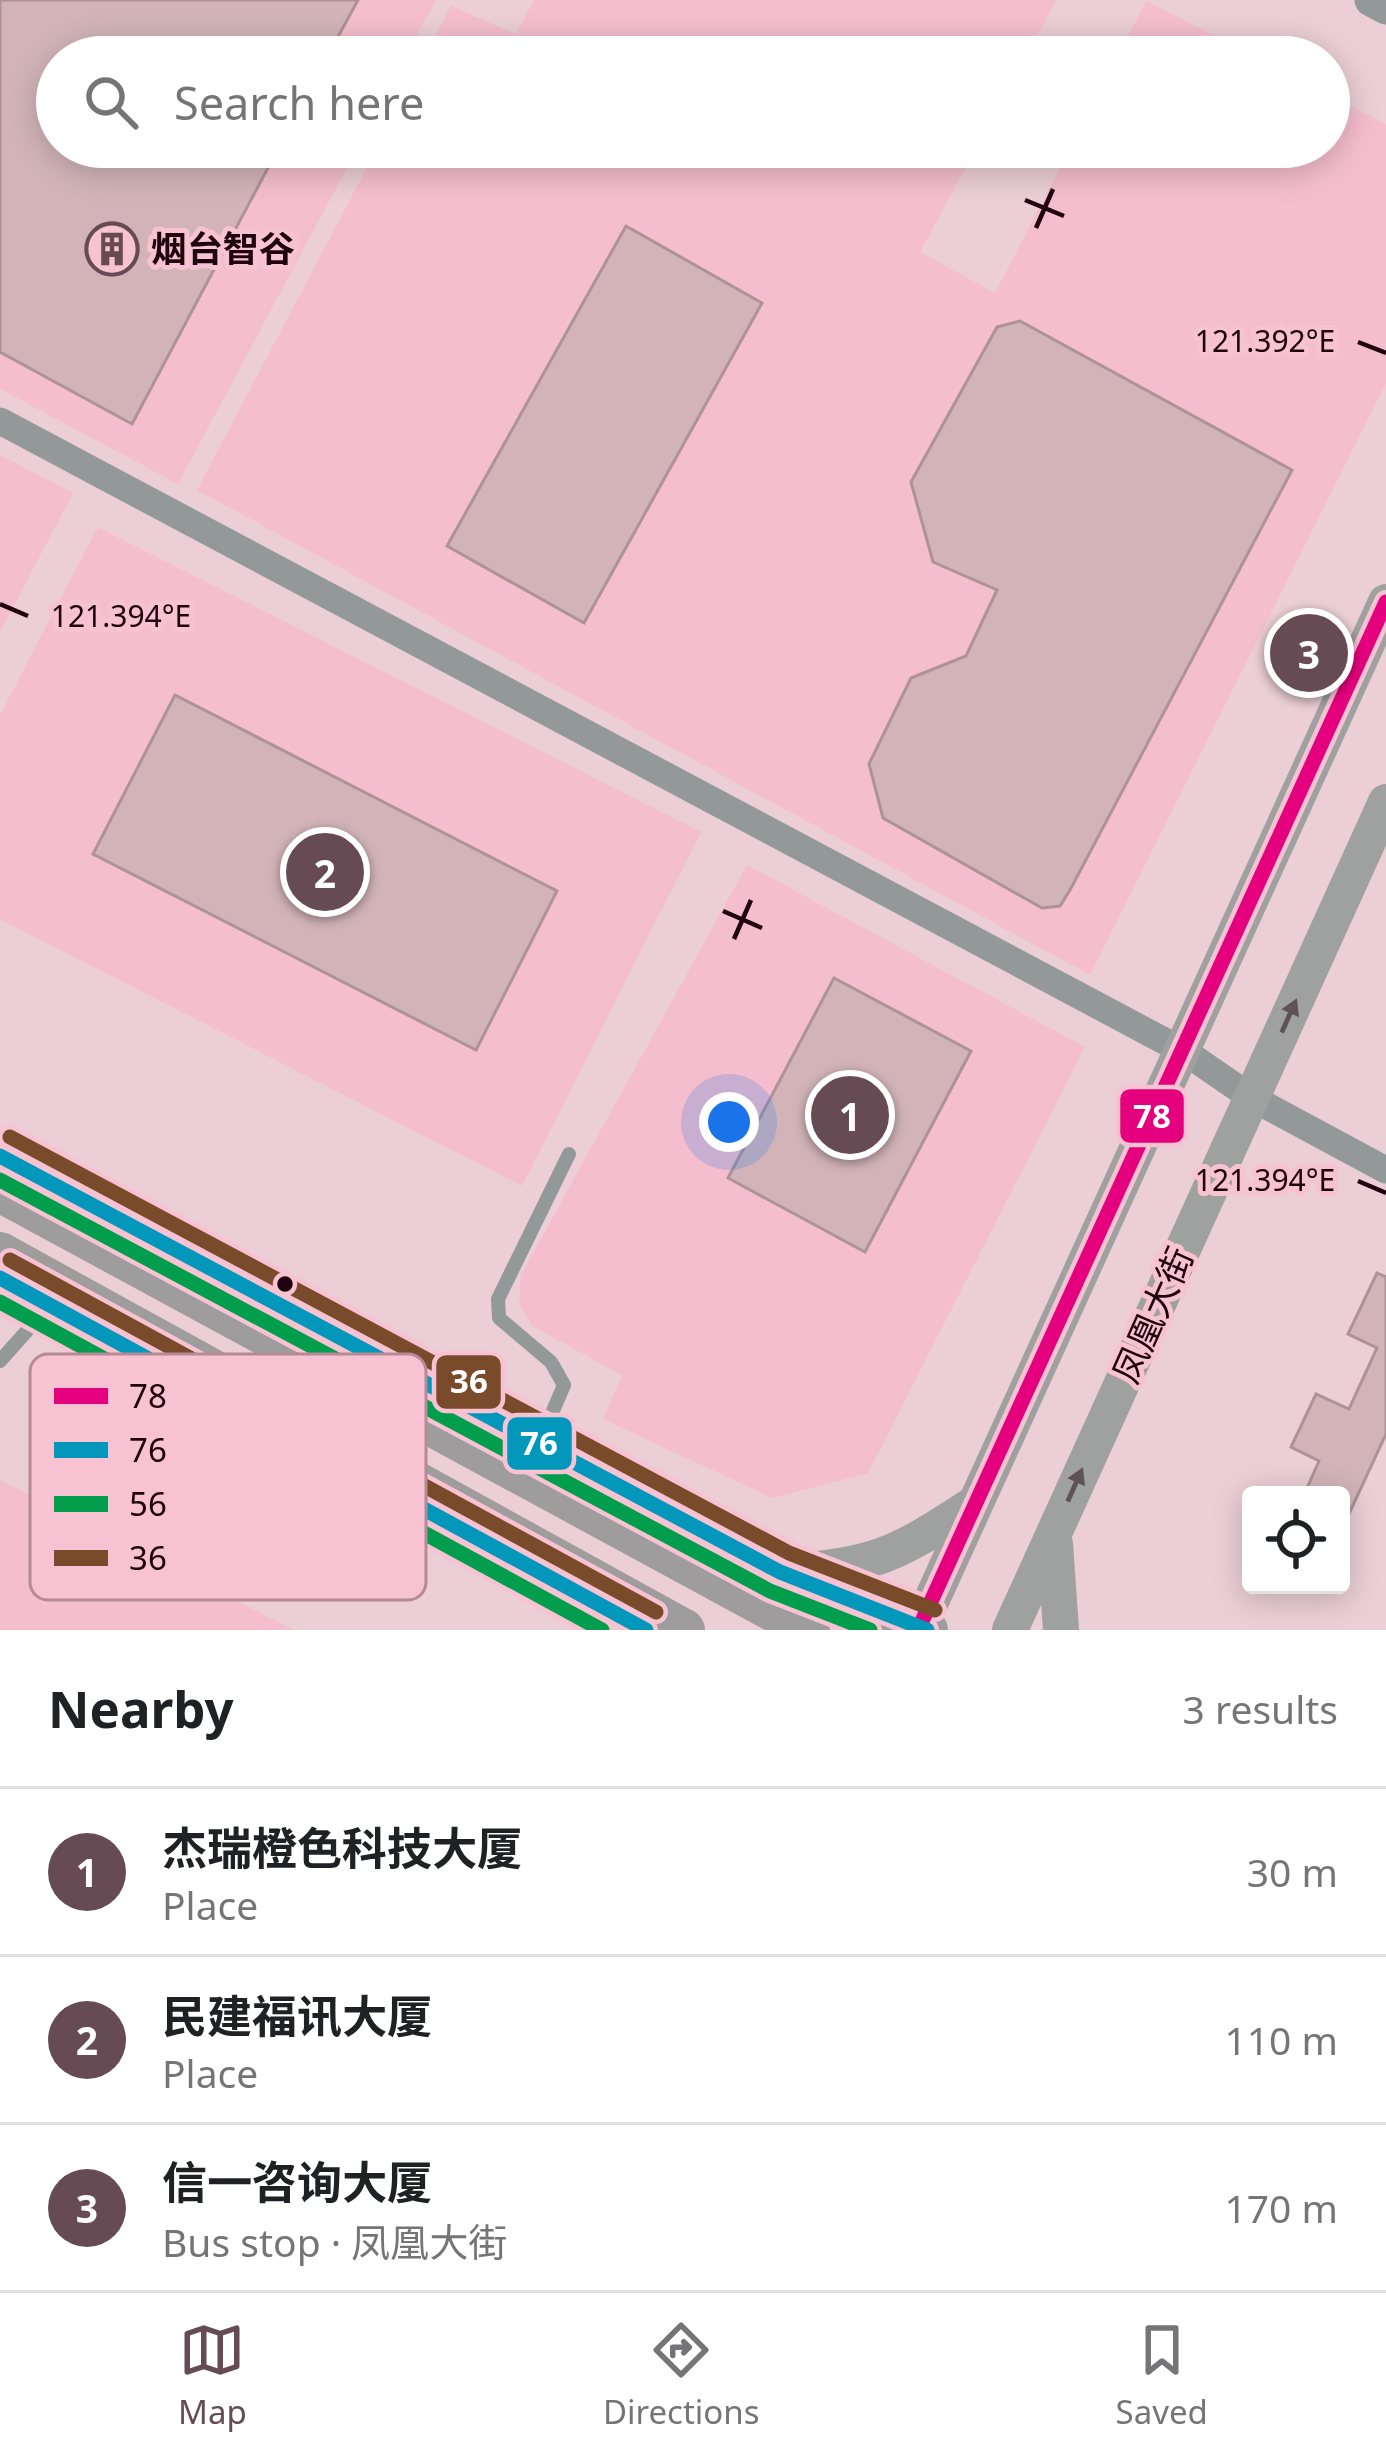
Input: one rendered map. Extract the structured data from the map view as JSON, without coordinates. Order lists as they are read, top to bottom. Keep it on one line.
{"streets":{"main road":["凤凰大街"]},"places":{"building":["烟台智谷"]},"lines":["transit line 78","transit line 36","transit line 76","transit line 56"],"legend":["78","76","56","36"],"page":{"search":"Search here","pins":["3","2","1"],"heading":["Nearby","3 results"],"list":[{"mark":"1","name":"杰瑞橙色科技大厦","note":"Place","value":"30 m"},{"mark":"2","name":"民建福讯大厦","note":"Place","value":"110 m"},{"mark":"3","name":"信一咨询大厦","note":"Bus stop · 凤凰大街","value":"170 m"}],"nav":["Map","Directions","Saved"]},"coordinates":["121.392°E","121.394°E"]}
